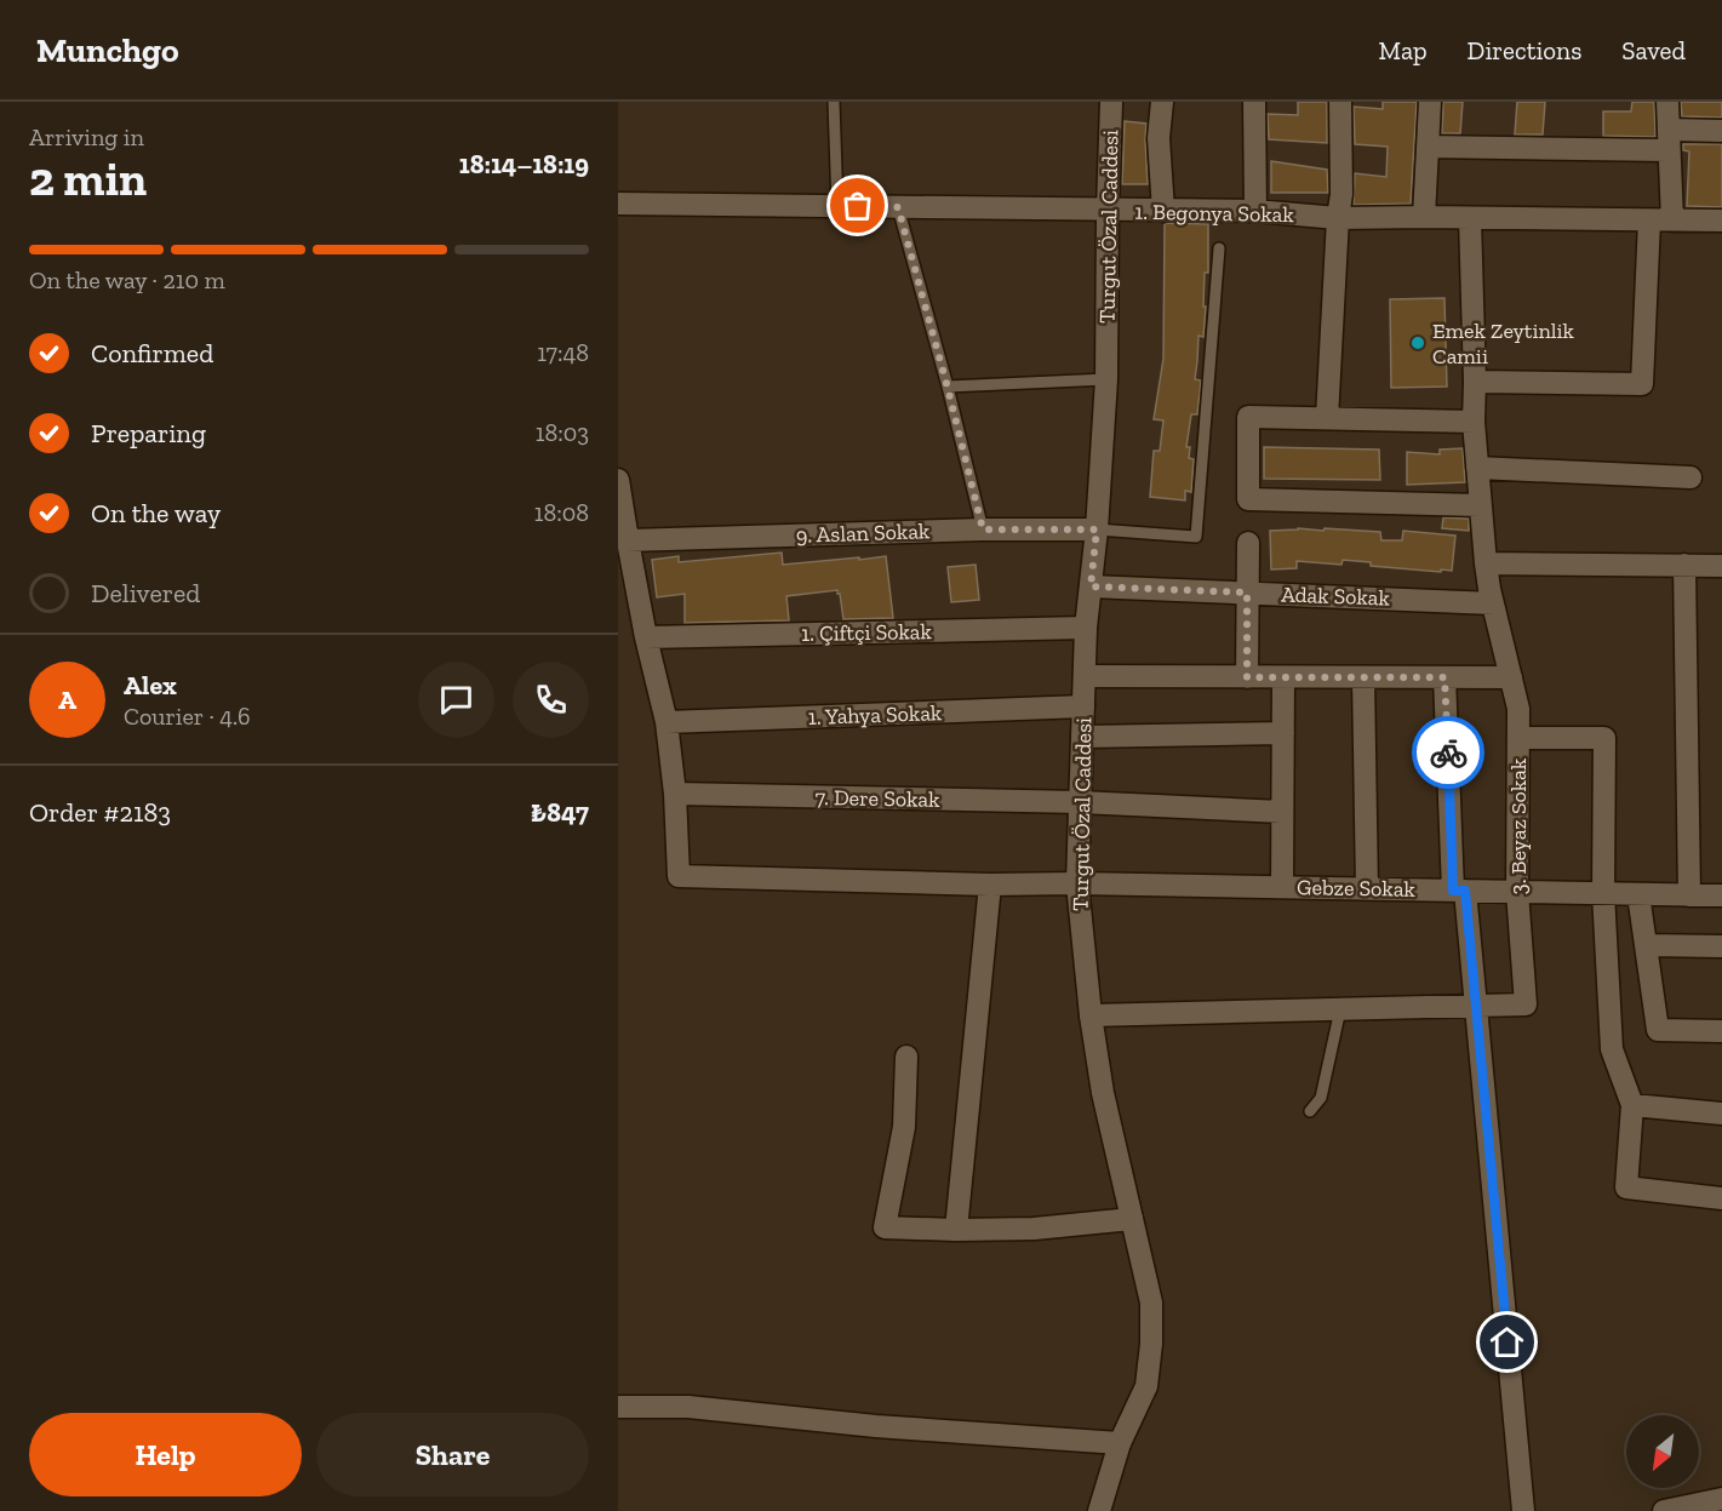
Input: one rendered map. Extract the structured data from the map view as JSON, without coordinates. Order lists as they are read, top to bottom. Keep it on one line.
{"streets":{"street":["1. Begonya Sokak","Turgut Özal Caddesi","9. Aslan Sokak","Adak Sokak","1. Çiftçi Sokak","1. Yahya Sokak","7. Dere Sokak","3. Beyaz Sokak","Gebze Sokak"]},"crossings":[["1. Begonya Sokak","Turgut Özal Caddesi"],["1. Begonya Sokak","3. Beyaz Sokak"],["Turgut Özal Caddesi","9. Aslan Sokak"],["Turgut Özal Caddesi","Adak Sokak"],["Turgut Özal Caddesi","1. Çiftçi Sokak"],["Turgut Özal Caddesi","1. Yahya Sokak"],["Turgut Özal Caddesi","7. Dere Sokak"],["Turgut Özal Caddesi","3. Beyaz Sokak"],["Turgut Özal Caddesi","Gebze Sokak"],["Adak Sokak","3. Beyaz Sokak"],["7. Dere Sokak","Gebze Sokak"],["3. Beyaz Sokak","Gebze Sokak"]],"places":["Emek Zeytinlik Camii"],"north":"bottom left","page":{"header":"Munchgo","nav":["Map","Directions","Saved"],"heading":["2 min","Arriving in","18:14–18:19"],"panel":["Alex","Courier · 4.6","Order #2183","₺847"],"bar":"On the way · 210 m","list":[["Confirmed","17:48"],["Preparing","18:03"],["On the way","18:08"],"Delivered"],"round":"A","buttons":["Help","Share"]}}
